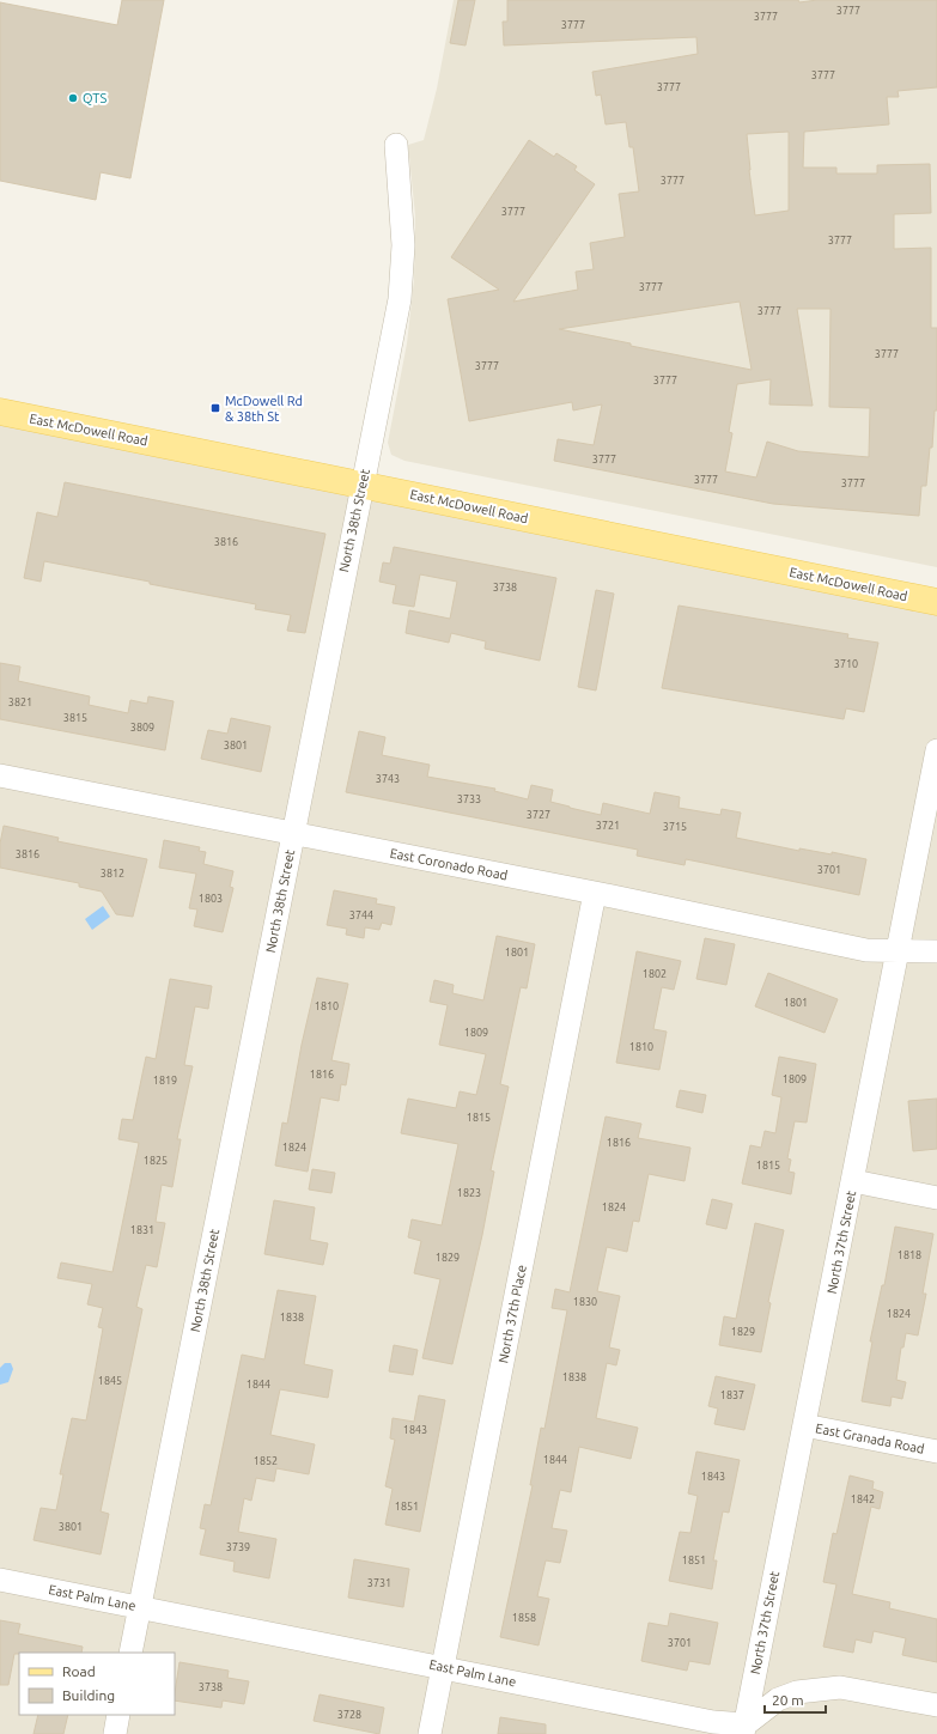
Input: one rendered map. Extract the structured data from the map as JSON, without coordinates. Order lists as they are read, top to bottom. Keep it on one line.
{"streets":{"main road":["East McDowell Road"],"street":["North 38th Street","East Coronado Road","North 37th Street","North 37th Place","East Granada Road","East Palm Lane"]},"crossings":[["East McDowell Road","North 38th Street"],["North 38th Street","East Coronado Road"],["North 38th Street","East Palm Lane"],["East Coronado Road","North 37th Street"],["East Coronado Road","North 37th Place"],["North 37th Street","East Granada Road"],["North 37th Street","East Palm Lane"],["North 37th Place","East Palm Lane"]],"places":{"other":["QTS"],"transit":["McDowell Rd & 38th St"]},"house_numbers":["3777","3777","3777","3777","3777","3777","3777","3777","3777","3777","3777","3777","3777","3777","3777","3777","3816","3738","3710","3821","3815","3809","3801","3743","3733","3727","3721","3715","3816","3701","3812","1803","3744","1801","1802","1801","1810","1809","1810","1816","1809","1819","1815","1816","1824","1825","1815","1823","1824","1831","1818","1829","1830","1824","1838","1829","1838","1845","1844","1837","1843","1844","1852","1843","1842","1851","3801","3739","1851","3731","1858","3701","3738","3728"],"legend":["Road","Building"],"scale_bar":"20 m"}
